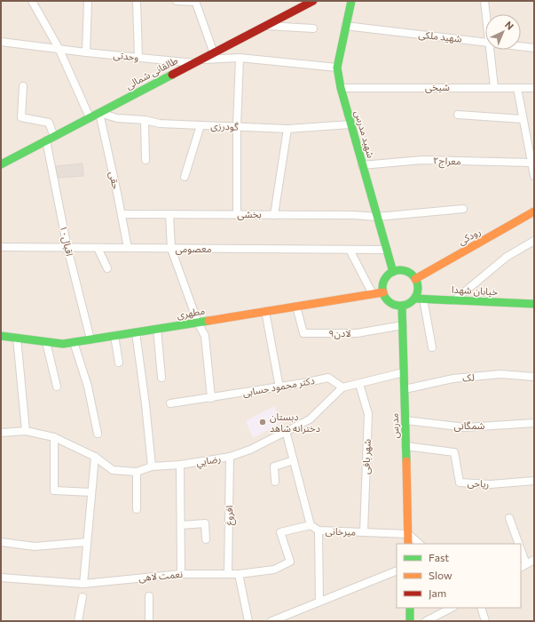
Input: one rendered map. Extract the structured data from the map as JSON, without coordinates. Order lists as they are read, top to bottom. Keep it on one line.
{"streets":{"street":["شهید ملکی","وحدتی","طالقانی شمالی","شیخی","گودرزی","شهید مدرس","معراج۲","حقی","بخشی","رودکی","اقبال۱۰","معصومی","خیابان شهدا","مطهری","لادن۹","لک","دکتر محمود حسابی","مدرس","شمگانی","شهر بافی","رضایي","ریاحی","افروغ","میرخانی","نعمت لاهی"]},"crossings":[["شهید ملکی","شهید مدرس"],["وحدتی","طالقانی شمالی"],["وحدتی","شهید مدرس"],["طالقانی شمالی","گودرزی"],["طالقانی شمالی","حقی"],["طالقانی شمالی","اقبال۱۰"],["شیخی","شهید مدرس"],["گودرزی","شهید مدرس"],["گودرزی","حقی"],["شهید مدرس","معراج۲"],["شهید مدرس","بخشی"],["شهید مدرس","رودکی"],["شهید مدرس","معصومی"],["شهید مدرس","خیابان شهدا"],["شهید مدرس","مطهری"],["شهید مدرس","مدرس"],["حقی","بخشی"],["حقی","معصومی"],["رودکی","خیابان شهدا"],["رودکی","مطهری"],["رودکی","مدرس"],["اقبال۱۰","معصومی"],["اقبال۱۰","مطهری"],["خیابان شهدا","مطهری"],["خیابان شهدا","مدرس"],["مطهری","لادن۹"],["مطهری","مدرس"],["لادن۹","مدرس"],["لک","مدرس"],["دکتر محمود حسابی","رضایي"],["مدرس","شمگانی"],["مدرس","ریاحی"],["مدرس","میرخانی"],["شهر بافی","میرخانی"],["رضایي","افروغ"],["افروغ","نعمت لاهی"]],"places":["دبستان دخترانه شاهد"],"legend":["Fast","Slow","Jam"],"north":"top right"}
